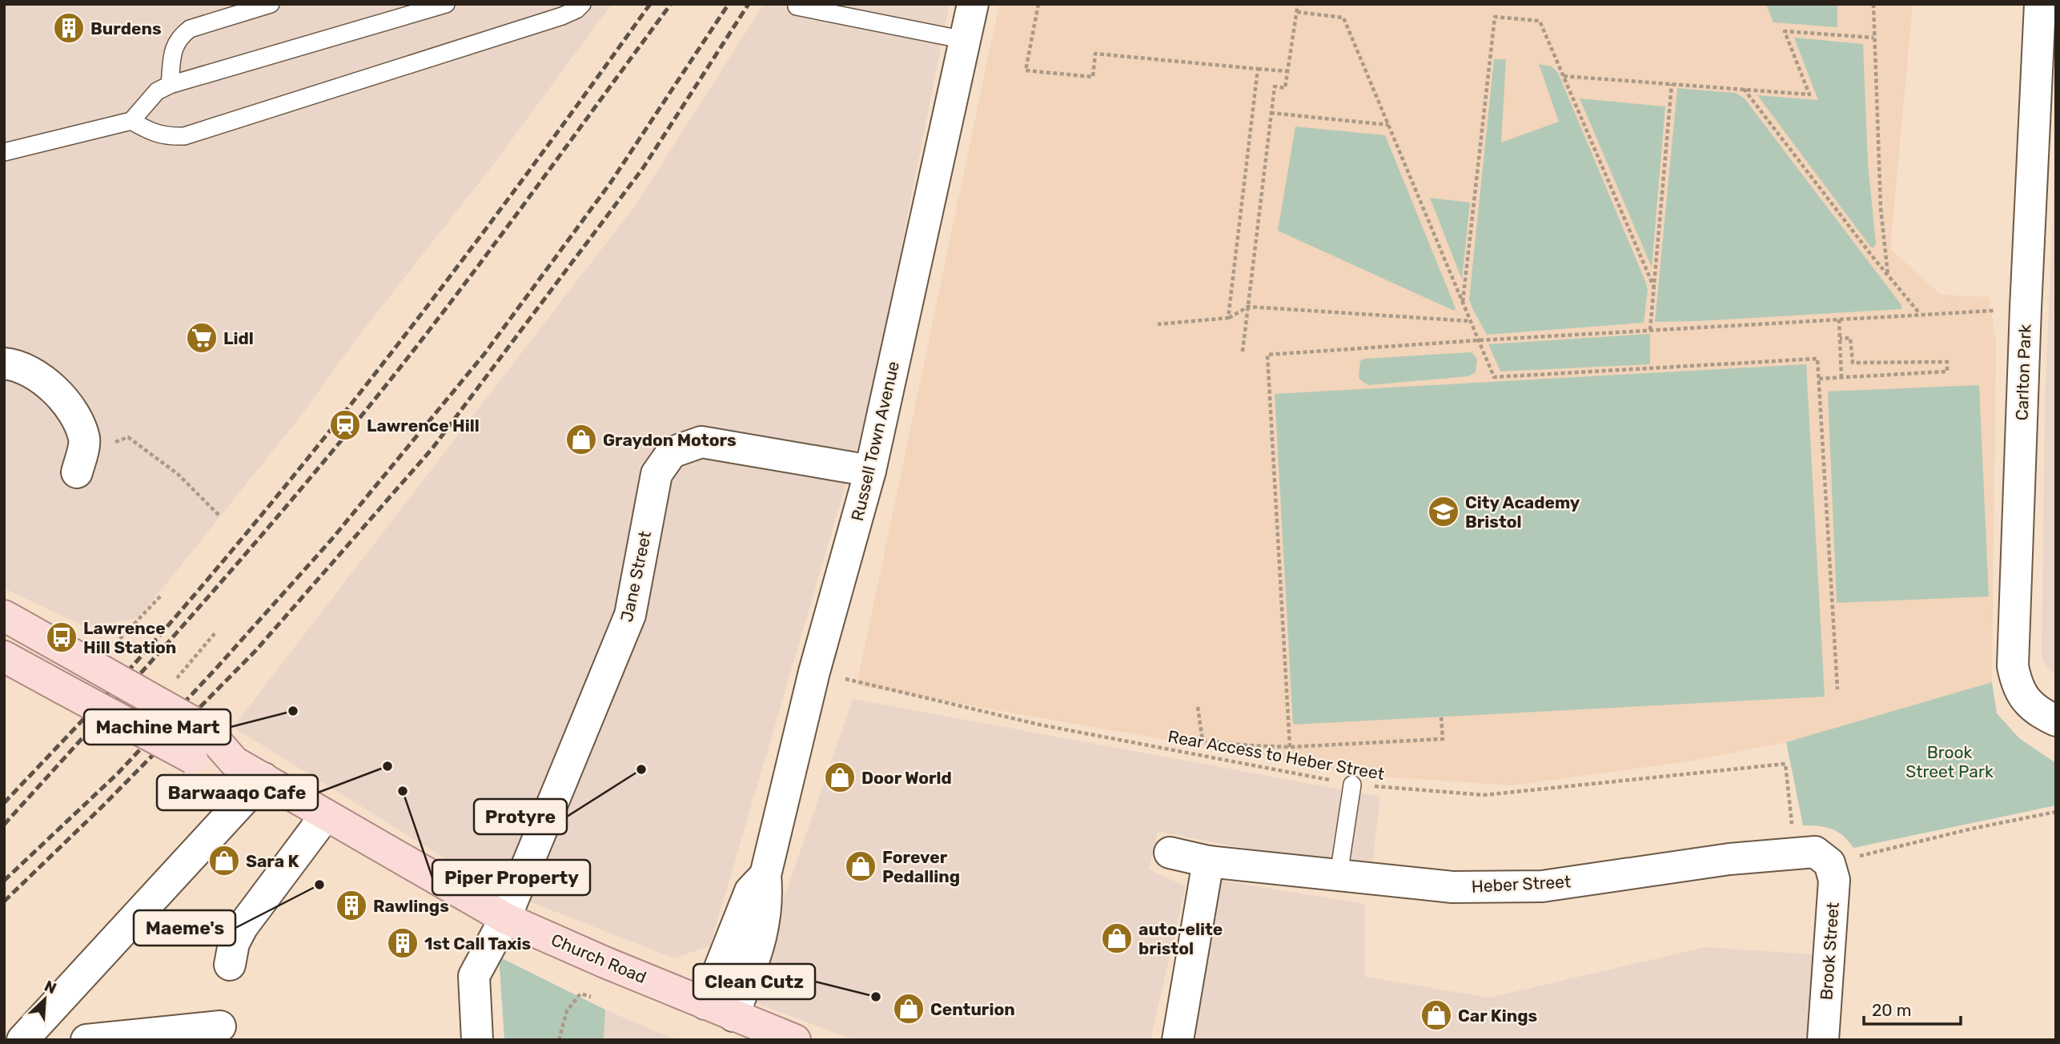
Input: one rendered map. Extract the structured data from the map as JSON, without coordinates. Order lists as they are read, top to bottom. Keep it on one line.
{"streets":{"main road":["Church Road"],"street":["Carlton Park","Russell Town Avenue","Jane Street","Heber Street","Brook Street"],"path":["Rear Access to Heber Street"]},"crossings":[["Russell Town Avenue","Jane Street"],["Russell Town Avenue","Rear Access to Heber Street"],["Russell Town Avenue","Church Road"],["Jane Street","Church Road"],["Rear Access to Heber Street","Heber Street"],["Heber Street","Brook Street"]],"parks":["Brook Street Park"],"places":{"building":["Burdens","Rawlings","1st Call Taxis"],"supermarket":["Lidl"],"station":["Lawrence Hill"],"shop":["Graydon Motors","Door World","Sara K","Forever Pedalling","auto-elite bristol","Centurion","Car Kings"],"school or university":["City Academy Bristol"],"bus stop":["Lawrence Hill Station"],"other":["Machine Mart","Barwaaqo Cafe","Protyre","Piper Property","Maeme's","Clean Cutz"]},"scale_bar":"20 m","north":"top right"}
